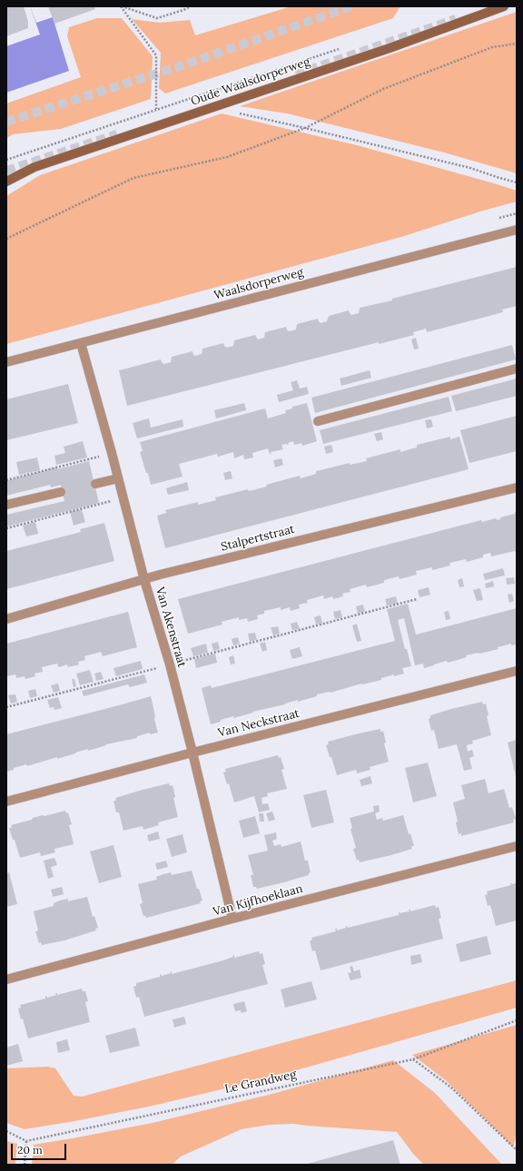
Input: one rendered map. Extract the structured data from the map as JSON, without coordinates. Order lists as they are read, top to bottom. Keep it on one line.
{"streets":{"main road":["Oude Waalsdorperweg"],"street":["Waalsdorperweg","Stalpertstraat","Van Akenstraat","Van Neckstraat","Van Kijfhoeklaan"],"path":["Le Grandweg"]},"crossings":[["Waalsdorperweg","Van Akenstraat"],["Stalpertstraat","Van Akenstraat"],["Van Akenstraat","Van Neckstraat"],["Van Akenstraat","Van Kijfhoeklaan"]],"scale_bar":"20 m"}
